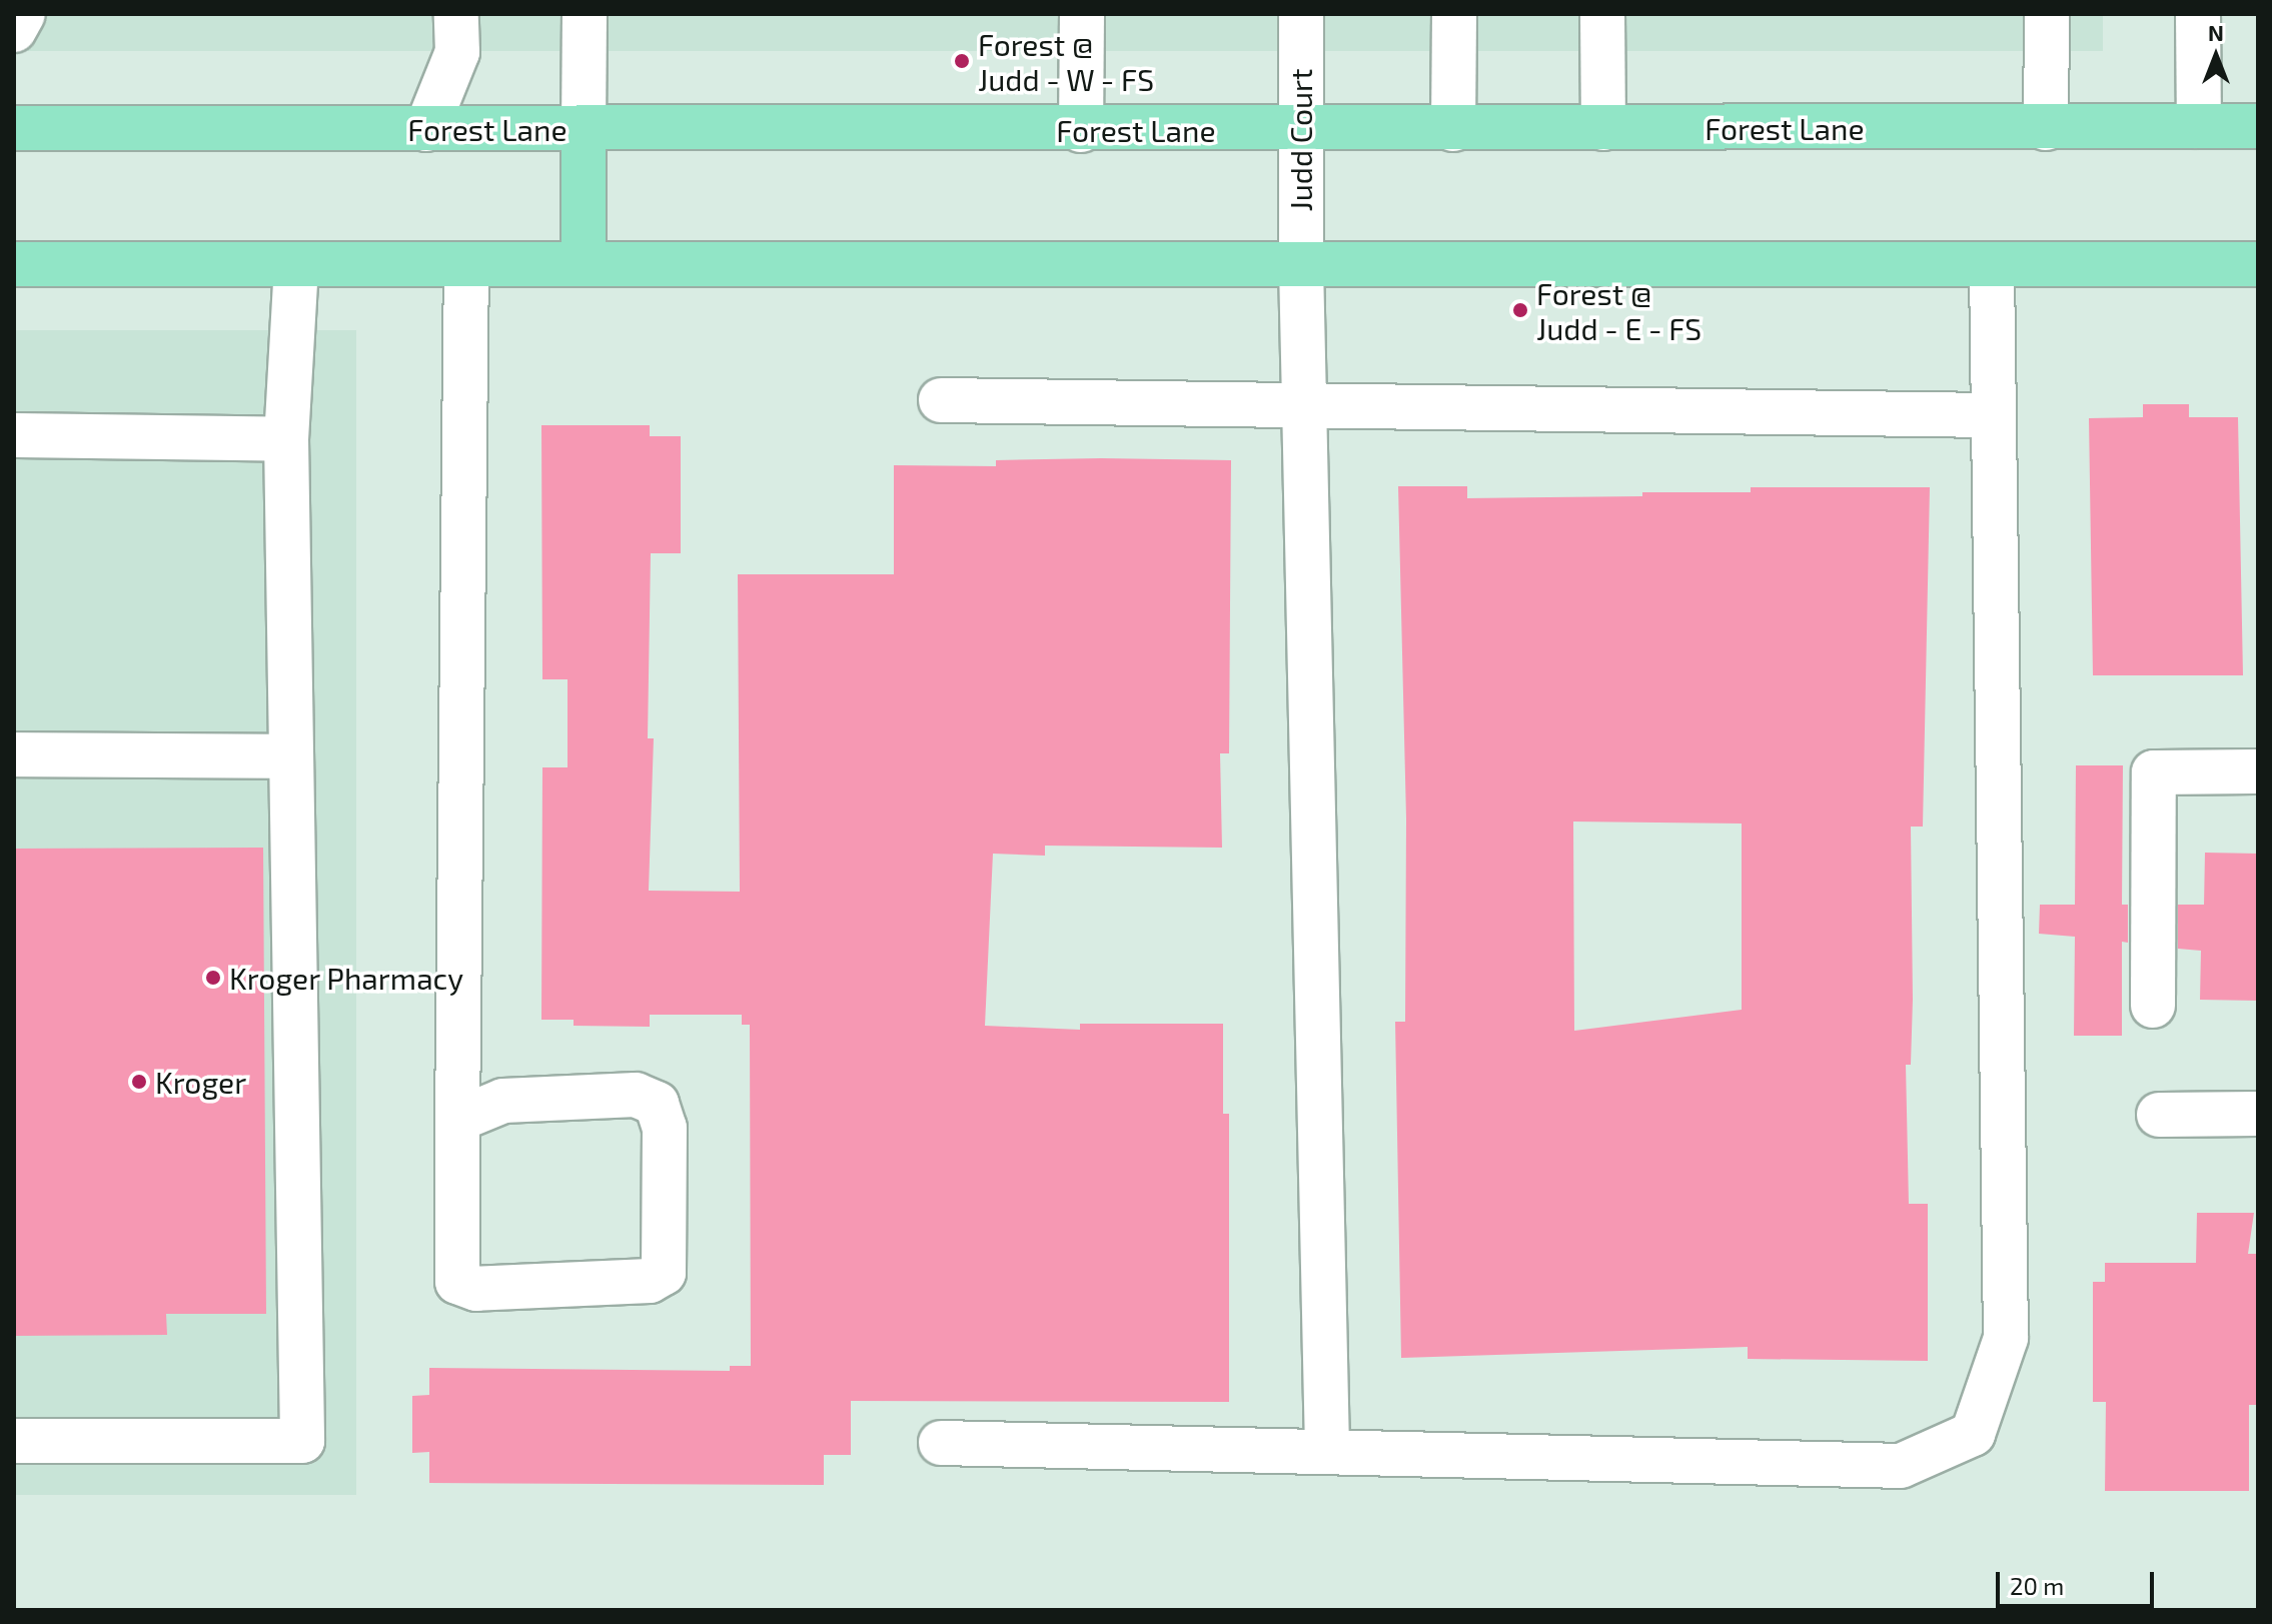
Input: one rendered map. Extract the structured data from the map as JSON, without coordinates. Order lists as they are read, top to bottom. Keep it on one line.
{"streets":{"main road":["Forest Lane"],"street":["Judd Court"]},"crossings":[["Forest Lane","Judd Court"]],"places":["Forest @ Judd - W - FS","Forest @ Judd - E - FS","Kroger Pharmacy","Kroger"],"scale_bar":"20 m","north":"top"}
